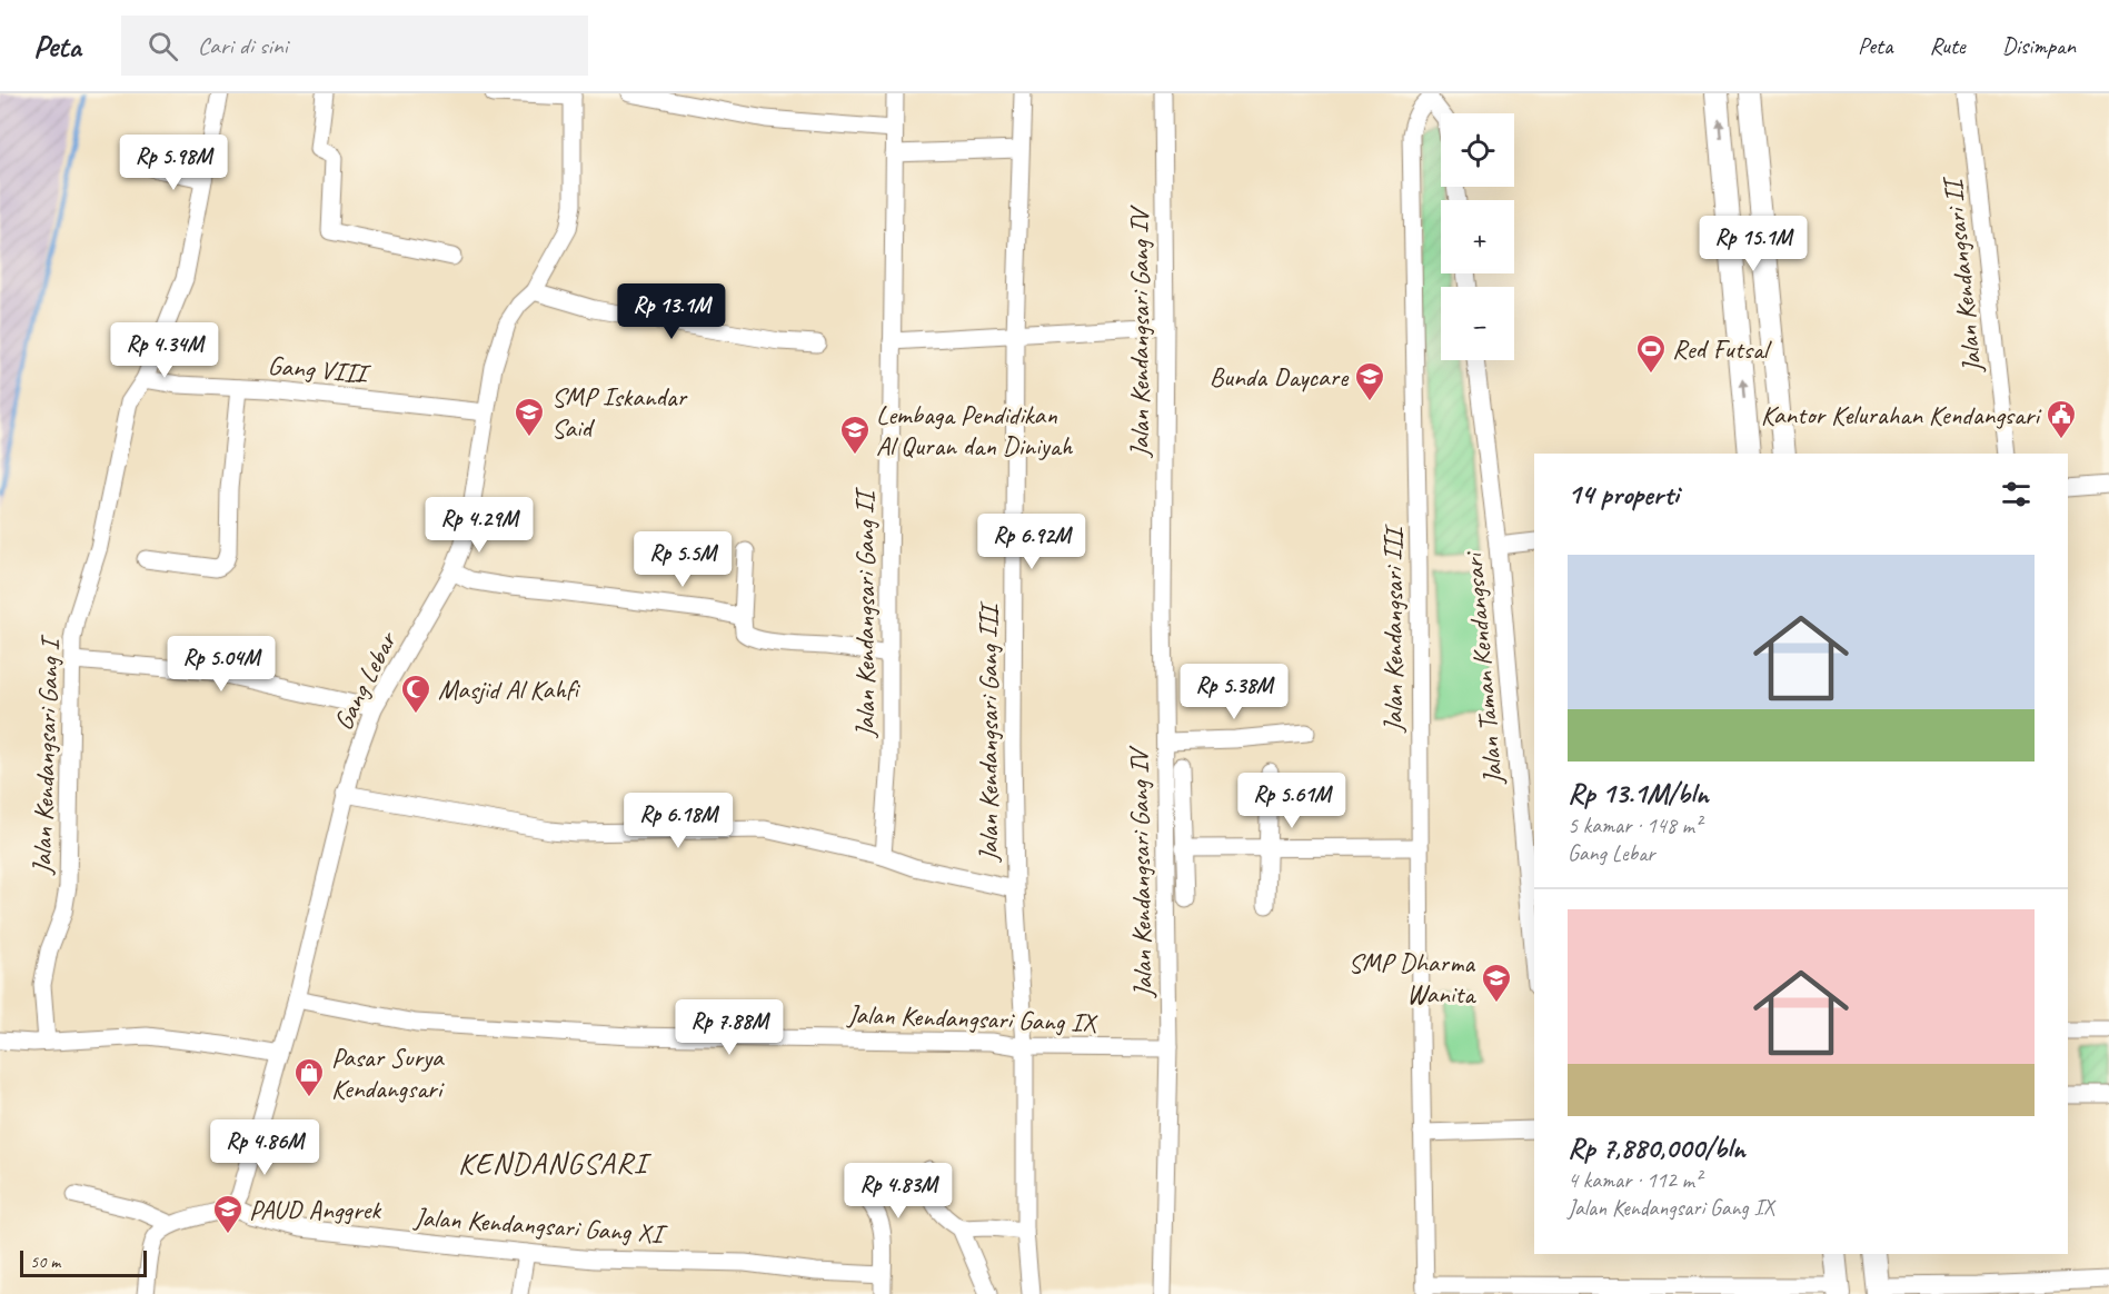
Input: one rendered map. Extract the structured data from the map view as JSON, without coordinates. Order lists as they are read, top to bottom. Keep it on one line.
{"streets":{"street":["Jalan Kendangsari II","Jalan Kendangsari Gang IV","Gang VIII","Jalan Kendangsari Gang II","Jalan Kendangsari III","Jalan Taman Kendangsari","Gang Lebar","Jalan Kendangsari Gang III","Jalan Kendangsari Gang I","Jalan Kendangsari Gang IX","Jalan Kendangsari Gang XI"]},"crossings":[["Jalan Kendangsari Gang IV","Jalan Kendangsari Gang IX"],["Gang VIII","Gang Lebar"],["Gang VIII","Jalan Kendangsari Gang I"],["Gang Lebar","Jalan Kendangsari Gang IX"],["Gang Lebar","Jalan Kendangsari Gang XI"],["Jalan Kendangsari Gang III","Jalan Kendangsari Gang IX"]],"districts":["KENDANGSARI"],"places":{"sports":["Red Futsal"],"school or university":["Bunda Daycare","SMP Iskandar Said","Lembaga Pendidikan Al Quran dan Diniyah","SMP Dharma Wanita","PAUD Anggrek"],"public building":["Kantor Kelurahan Kendangsari"],"mosque":["Masjid Al Kahfi"],"shop":["Pasar Surya Kendangsari"]},"scale_bar":"50 m","page":{"header":"Peta","search":"Cari di sini","nav":["Peta","Rute","Disimpan"],"map_buttons":["+","−"],"price":["Rp 5.98M","Rp 15.1M","Rp 13.1M","Rp 4.34M","Rp 4.29M","Rp 6.92M","Rp 5.5M","Rp 5.04M","Rp 5.38M","Rp 5.61M","Rp 6.18M","Rp 7.88M","Rp 4.86M","Rp 4.83M"],"heading":"14 properti","list":[{"name":"Rp 13.1M/bln","note":"5 kamar · 148 m² · Gang Lebar"},{"name":"Rp 7,880,000/bln","note":"4 kamar · 112 m² · Jalan Kendangsari Gang IX"}],"scale":"50 m"}}
